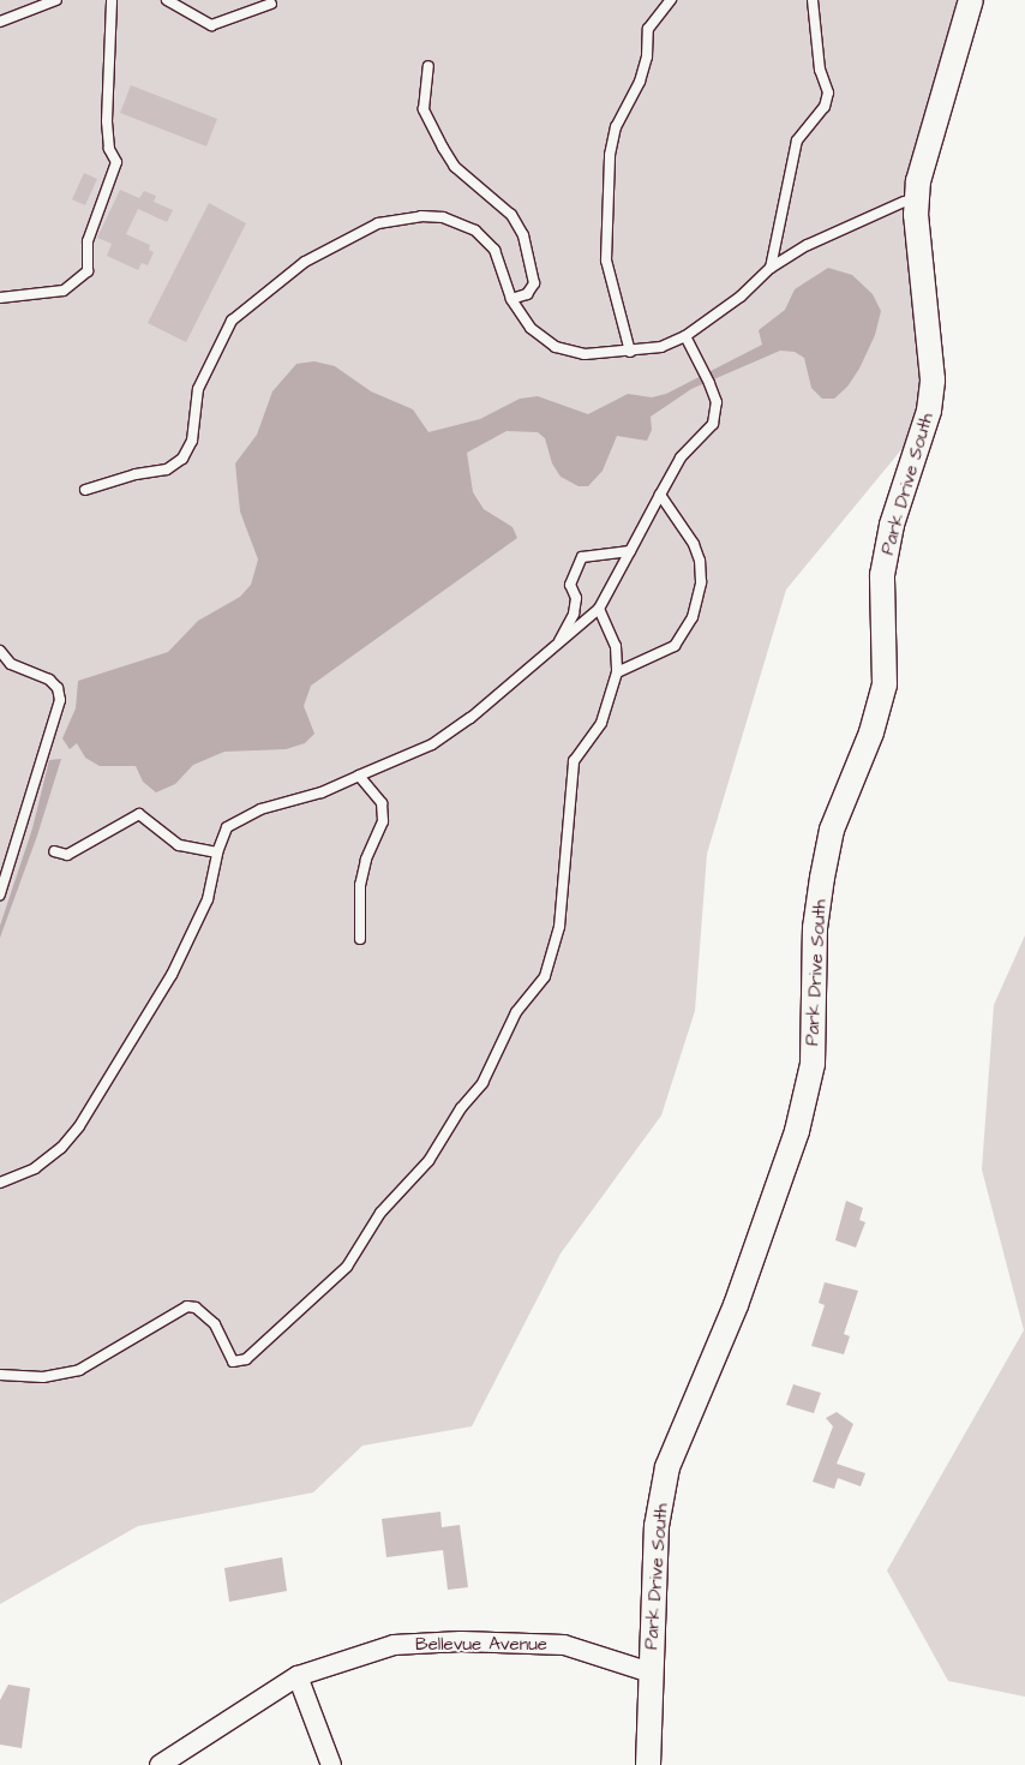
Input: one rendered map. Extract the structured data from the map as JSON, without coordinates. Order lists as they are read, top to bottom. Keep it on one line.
{"streets":{"street":["Park Drive South","Bellevue Avenue"]},"crossings":[["Park Drive South","Bellevue Avenue"]]}
